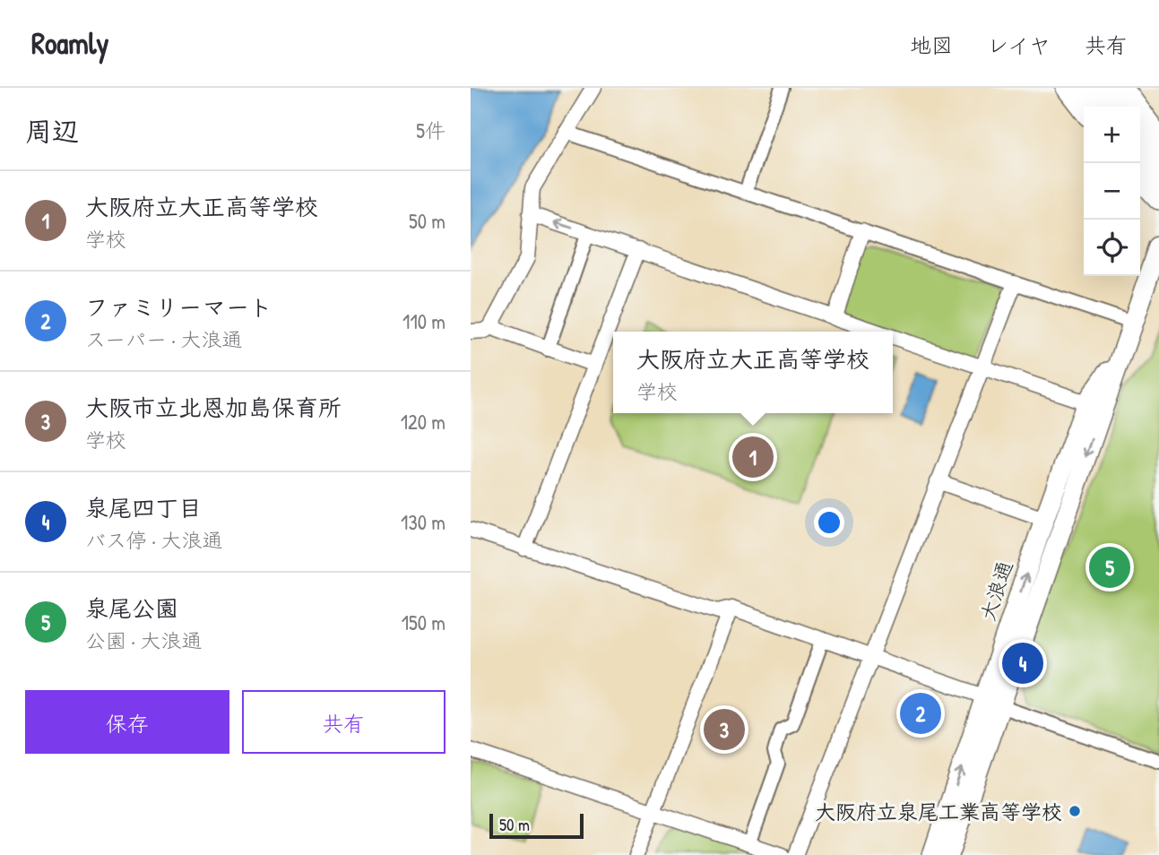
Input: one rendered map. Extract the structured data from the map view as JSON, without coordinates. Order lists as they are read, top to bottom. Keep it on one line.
{"streets":{"main road":["大浪通"]},"places":["大阪府立泉尾工業高等学校"],"scale_bar":"50 m","page":{"header":"Roamly","nav":["地図","レイヤ","共有"],"heading":["周辺","5件"],"map_buttons":["+","−"],"list":[{"mark":"1","name":"大阪府立大正高等学校","note":"学校","value":"50 m"},{"mark":"2","name":"ファミリーマート","note":"スーパー · 大浪通","value":"110 m"},{"mark":"3","name":"大阪市立北恩加島保育所","note":"学校","value":"120 m"},{"mark":"4","name":"泉尾四丁目","note":"バス停 · 大浪通","value":"130 m"},{"mark":"5","name":"泉尾公園","note":"公園 · 大浪通","value":"150 m"}],"popup":["大阪府立大正高等学校","学校"],"pins":["1","5","4","2","3"],"buttons":["保存","共有"],"scale":"50 m"}}
